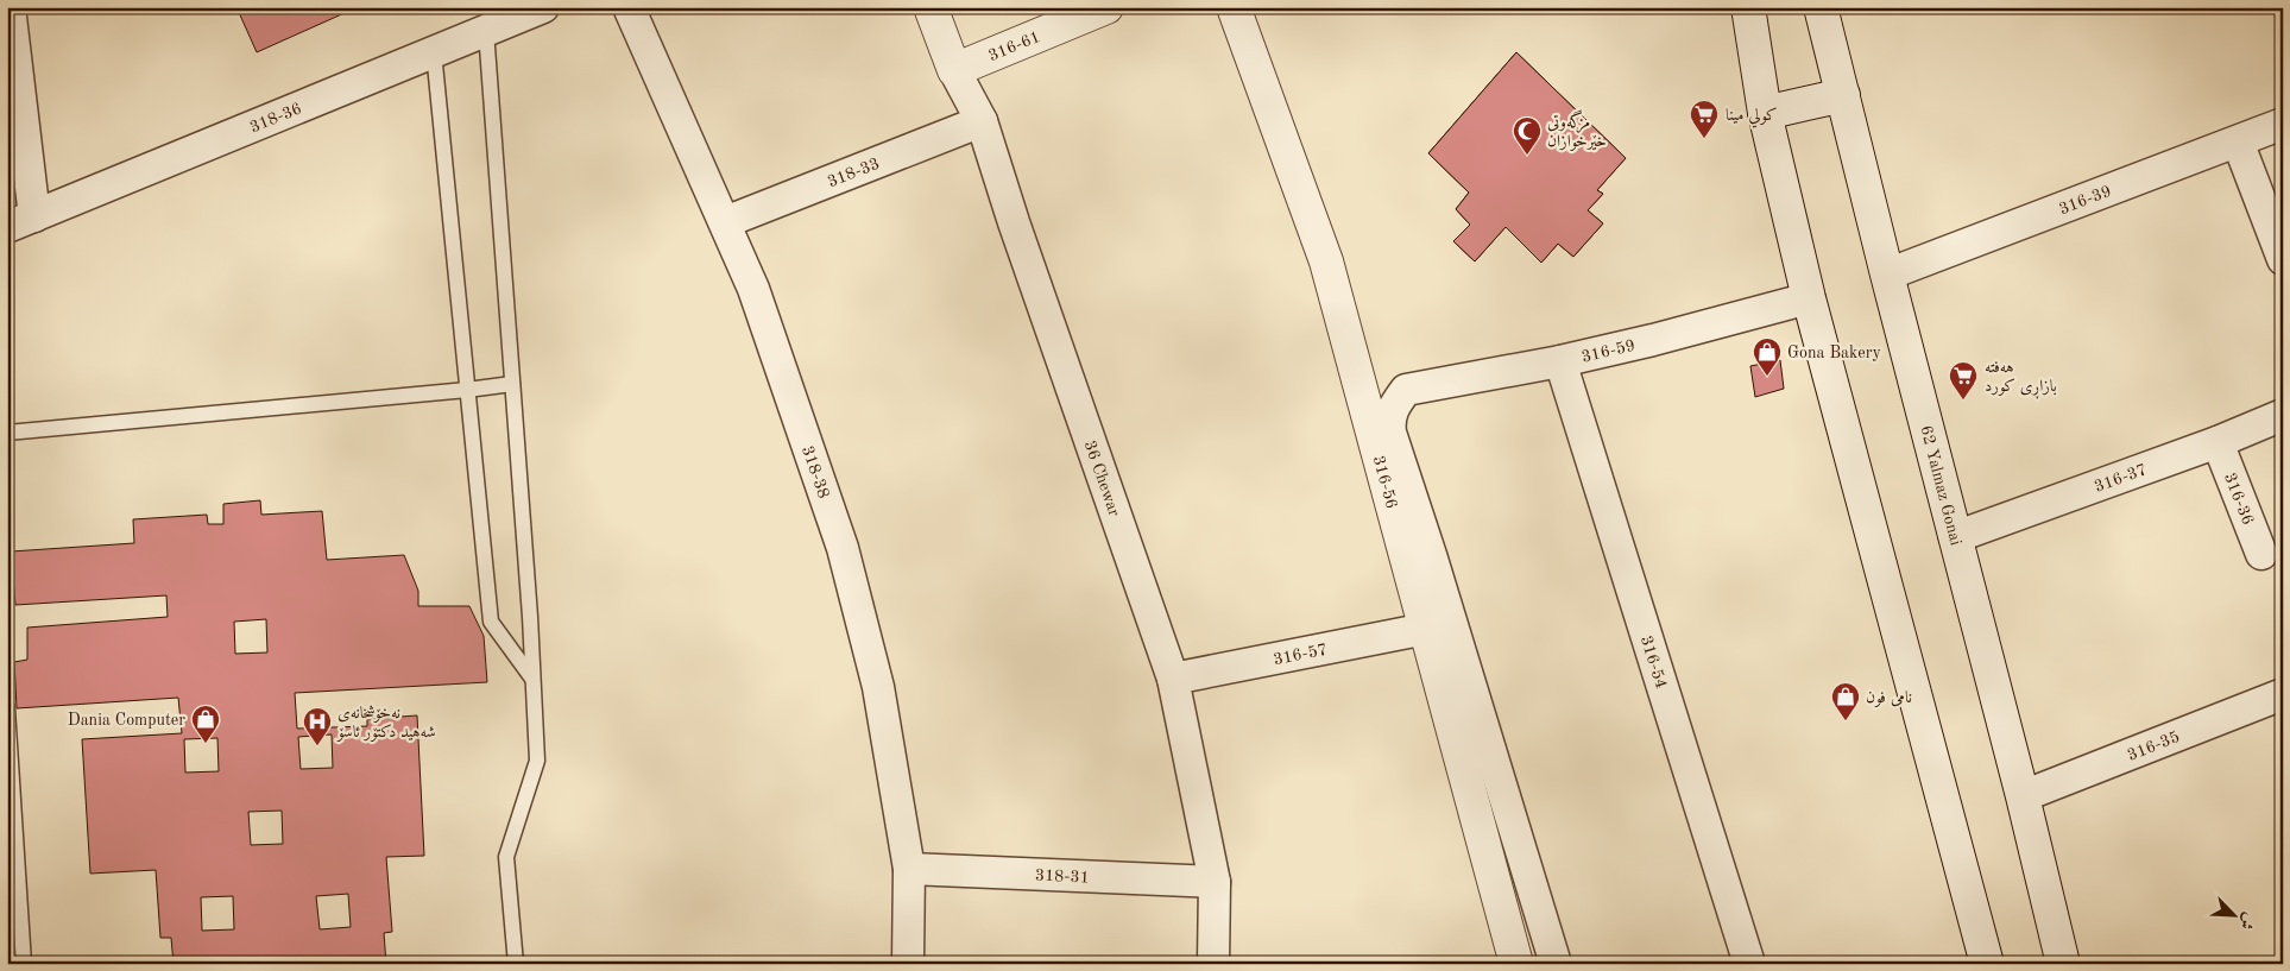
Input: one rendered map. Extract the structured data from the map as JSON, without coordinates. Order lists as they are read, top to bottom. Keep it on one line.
{"streets":{"main road":["316-61","36 Chewar","316-56","62 Yalmaz Gonai"],"street":["318-36","318-33","316-39","316-59","318-38","316-37","316-36","316-57","316-54","316-35","318-31"]},"crossings":[["316-61","36 Chewar"],["318-33","318-38"],["318-33","36 Chewar"],["316-39","62 Yalmaz Gonai"],["316-59","316-54"],["318-38","318-31"],["36 Chewar","316-57"],["36 Chewar","318-31"],["316-37","62 Yalmaz Gonai"],["316-37","316-36"],["316-56","316-57"],["62 Yalmaz Gonai","316-35"]],"places":{"supermarket":["كولي مينا","هەفتە بازاڕی کورد"],"mosque":["مزگەوتی خێرخوازان"],"shop":["Gona Bakery","نامی فون","Dania Computer"],"hospital":["نەخۆشخانەی شەهید دکتۆر ئاسۆ"]},"north":"bottom right"}
